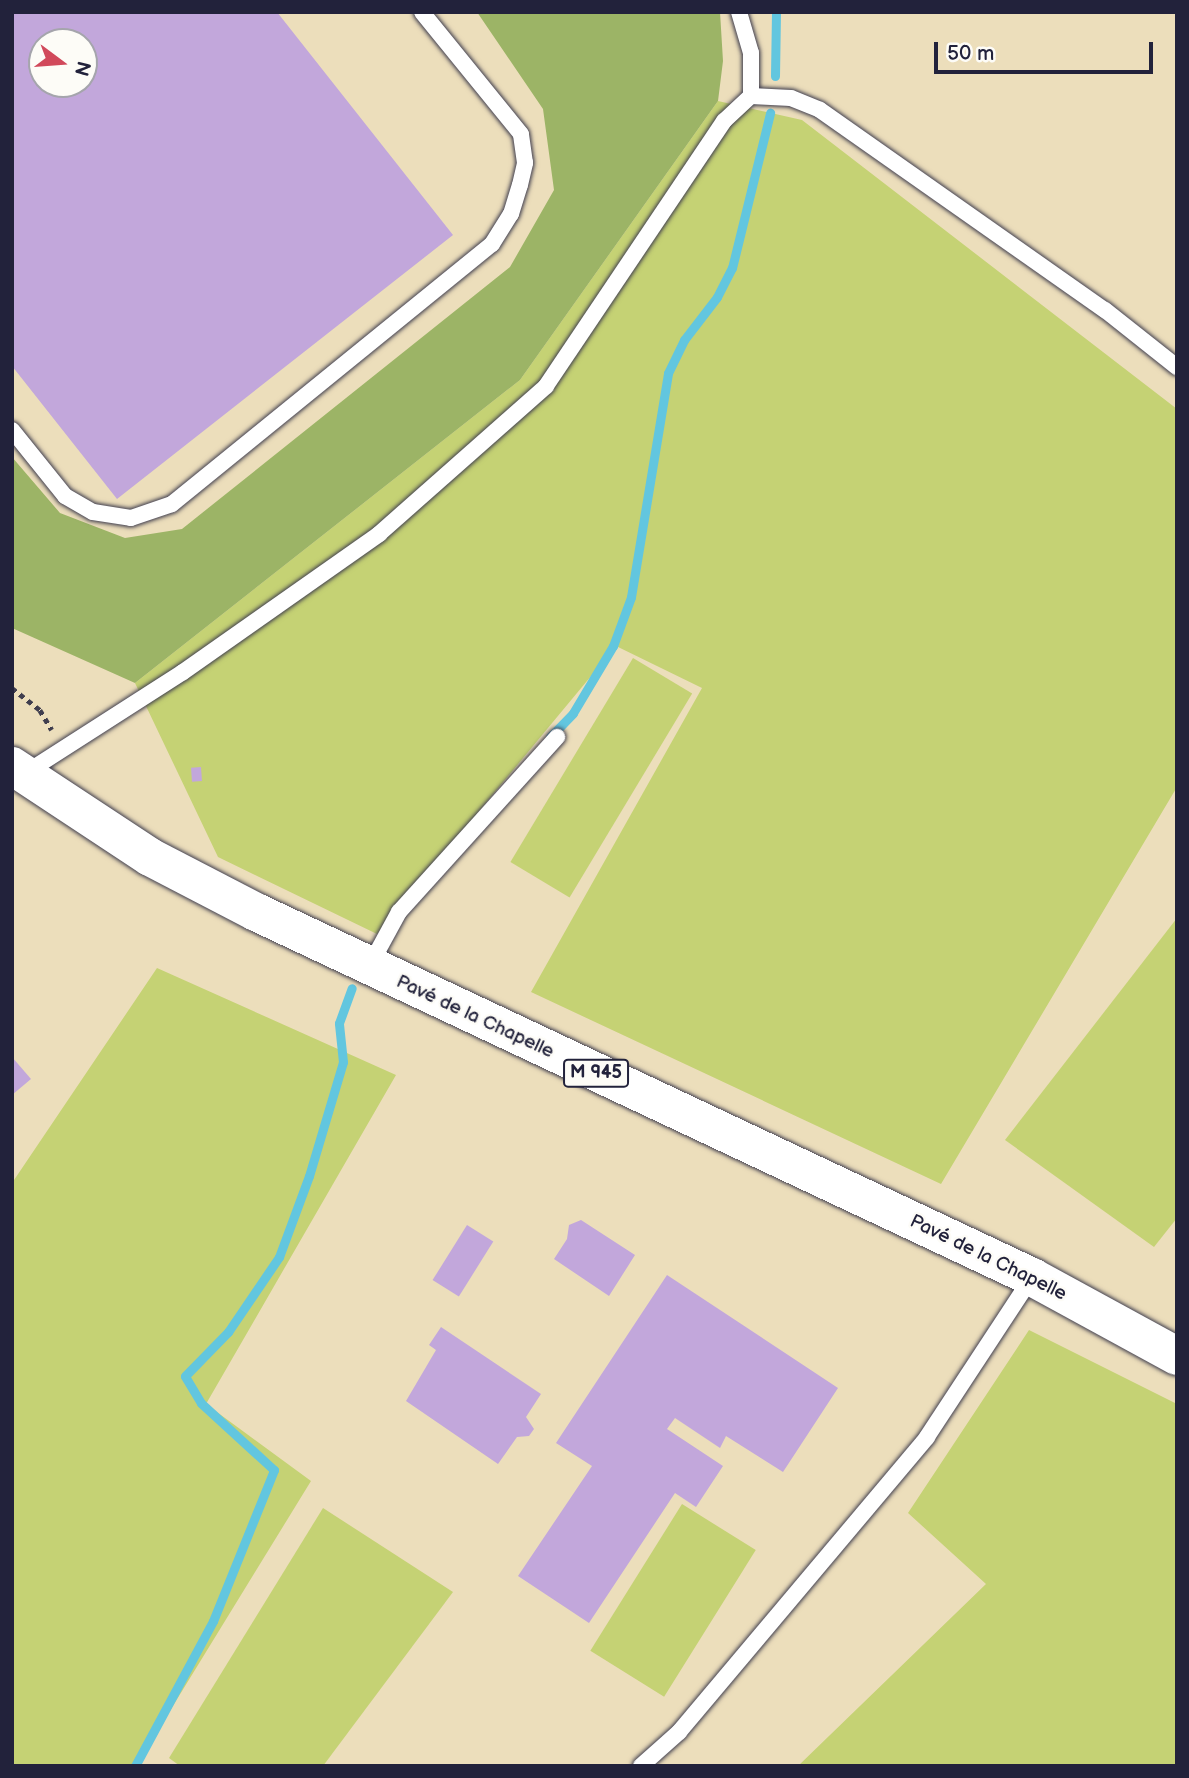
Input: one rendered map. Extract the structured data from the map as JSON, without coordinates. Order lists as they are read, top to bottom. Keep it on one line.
{"streets":{"main road":["Pavé de la Chapelle","M 945"]},"scale_bar":"50 m","north":"right"}
